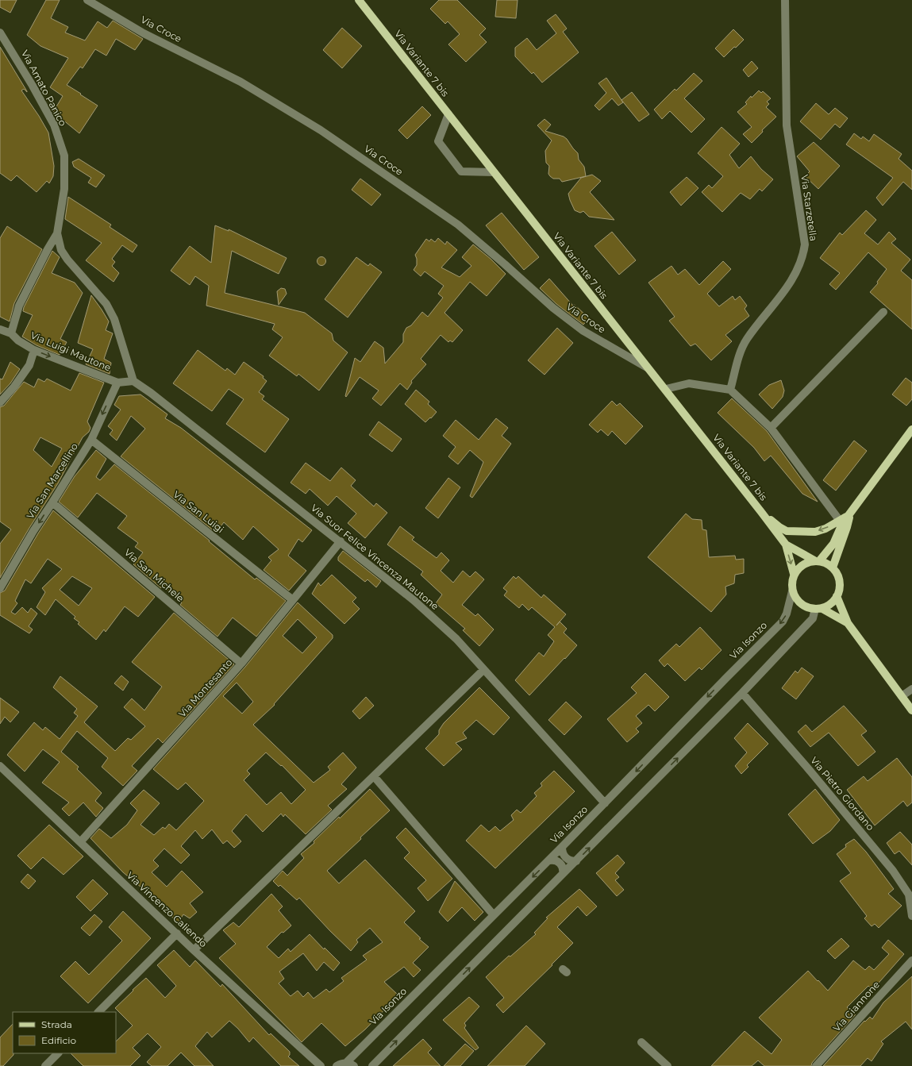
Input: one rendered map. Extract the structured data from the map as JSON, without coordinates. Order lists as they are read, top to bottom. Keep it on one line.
{"streets":{"main road":["Via Variante 7 bis"],"street":["Via Croce","Via Amato Panico","Via Starzetella","Via Luigi Mautone","Via San Marcellino","Via San Luigi","Via Suor Felice Vincenza Mautone","Via San Michele","Via Isonzo","Via Montesanto","Via Pietro Giordano","Via Vincenzo Caliendo","Via Giannone"]},"crossings":[["Via Croce","Via Variante 7 bis"],["Via Variante 7 bis","Via Isonzo"],["Via Amato Panico","Via Suor Felice Vincenza Mautone"],["Via Luigi Mautone","Via San Marcellino"],["Via San Marcellino","Via San Luigi"],["Via San Marcellino","Via San Michele"],["Via San Luigi","Via Montesanto"],["Via Suor Felice Vincenza Mautone","Via Isonzo"],["Via Suor Felice Vincenza Mautone","Via Montesanto"],["Via San Michele","Via Montesanto"],["Via Montesanto","Via Vincenzo Caliendo"]],"one_way":["Via Luigi Mautone","Via San Marcellino"],"legend":["Strada","Edificio"]}
